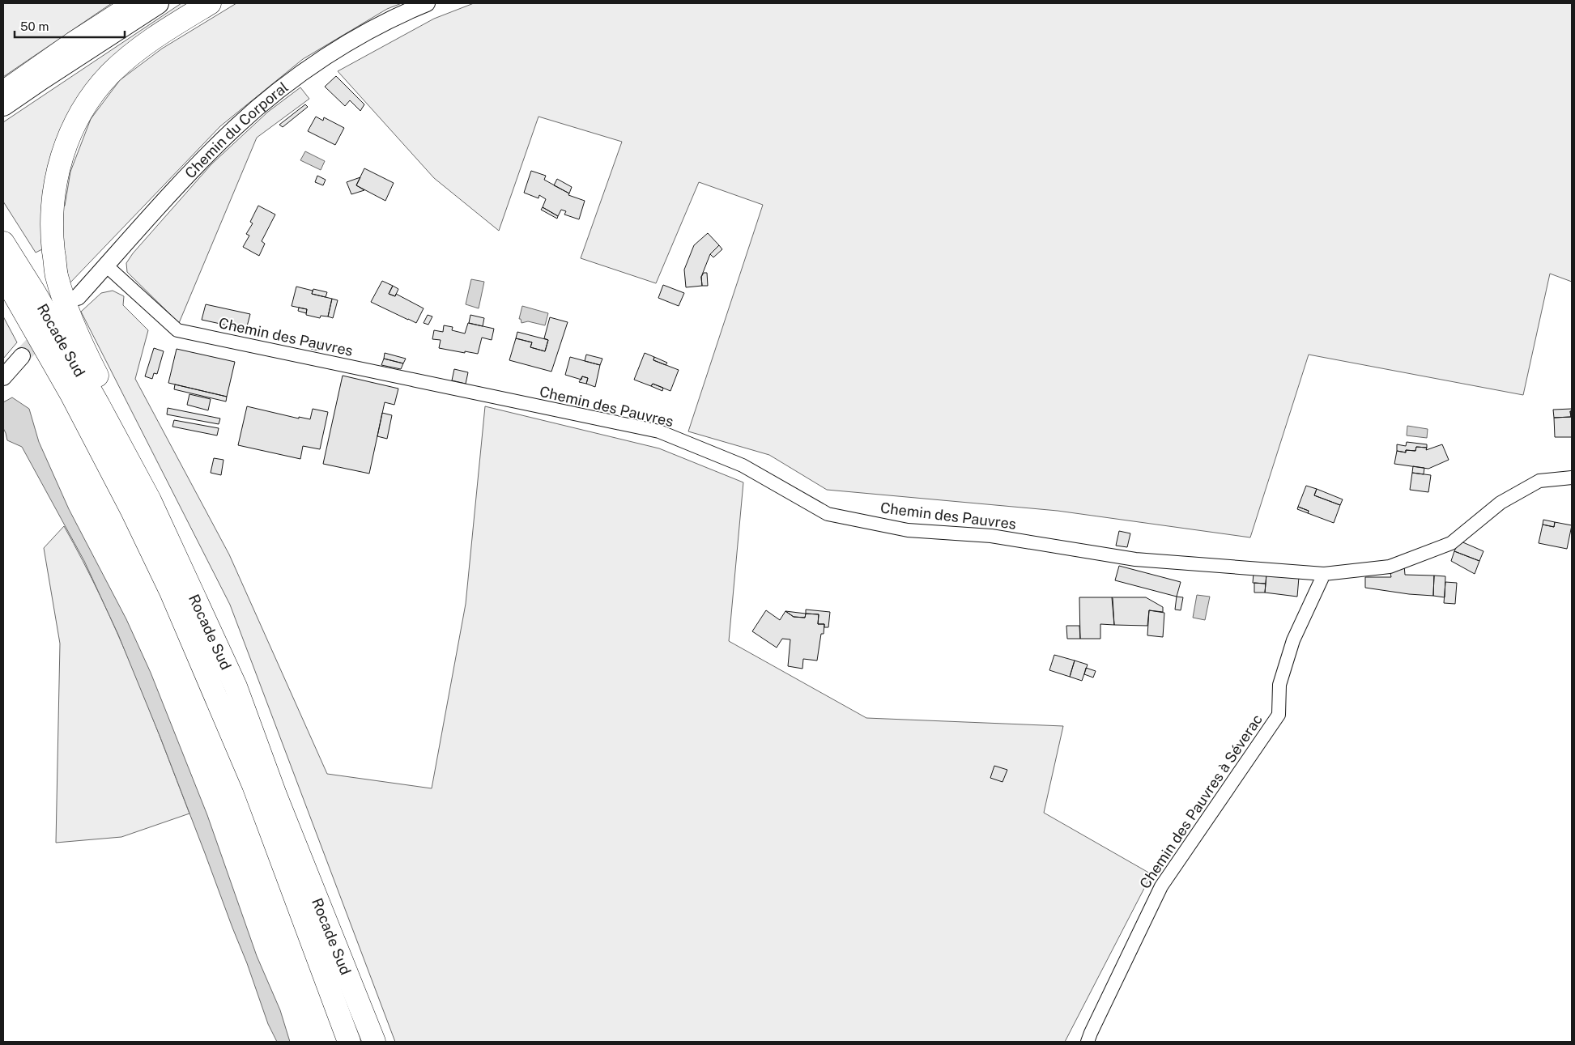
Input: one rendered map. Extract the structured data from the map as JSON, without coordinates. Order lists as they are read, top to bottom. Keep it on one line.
{"streets":{"highway":["Rocade Sud"],"street":["Chemin du Corporal","Chemin des Pauvres","Chemin des Pauvres à Séverac"]},"crossings":[["Chemin du Corporal","Chemin des Pauvres"],["Chemin des Pauvres","Chemin des Pauvres à Séverac"]],"scale_bar":"50 m"}
